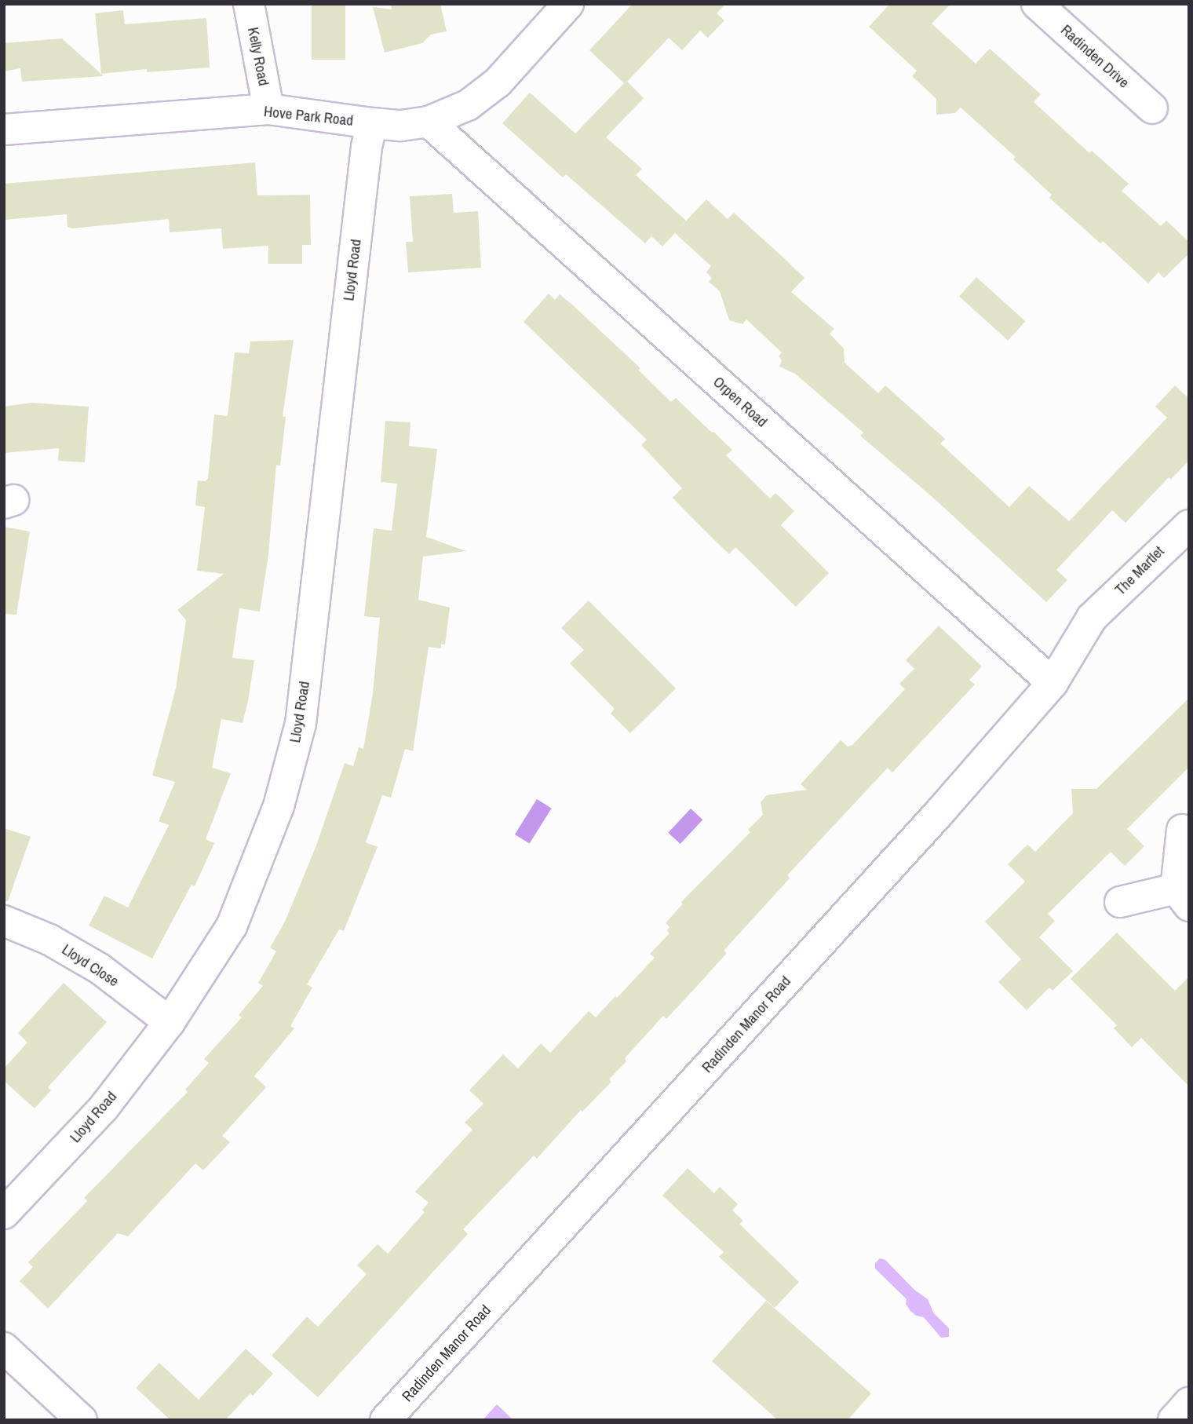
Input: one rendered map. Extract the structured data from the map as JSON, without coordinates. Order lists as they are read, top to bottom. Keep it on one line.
{"streets":{"street":["Kelly Road","Radinden Drive","Hove Park Road","Lloyd Road","Orpen Road","The Martlet","Lloyd Close","Radinden Manor Road"]},"crossings":[["Kelly Road","Hove Park Road"],["Hove Park Road","Lloyd Road"],["Hove Park Road","Orpen Road"],["Lloyd Road","Lloyd Close"],["Orpen Road","Radinden Manor Road"],["The Martlet","Radinden Manor Road"]]}
